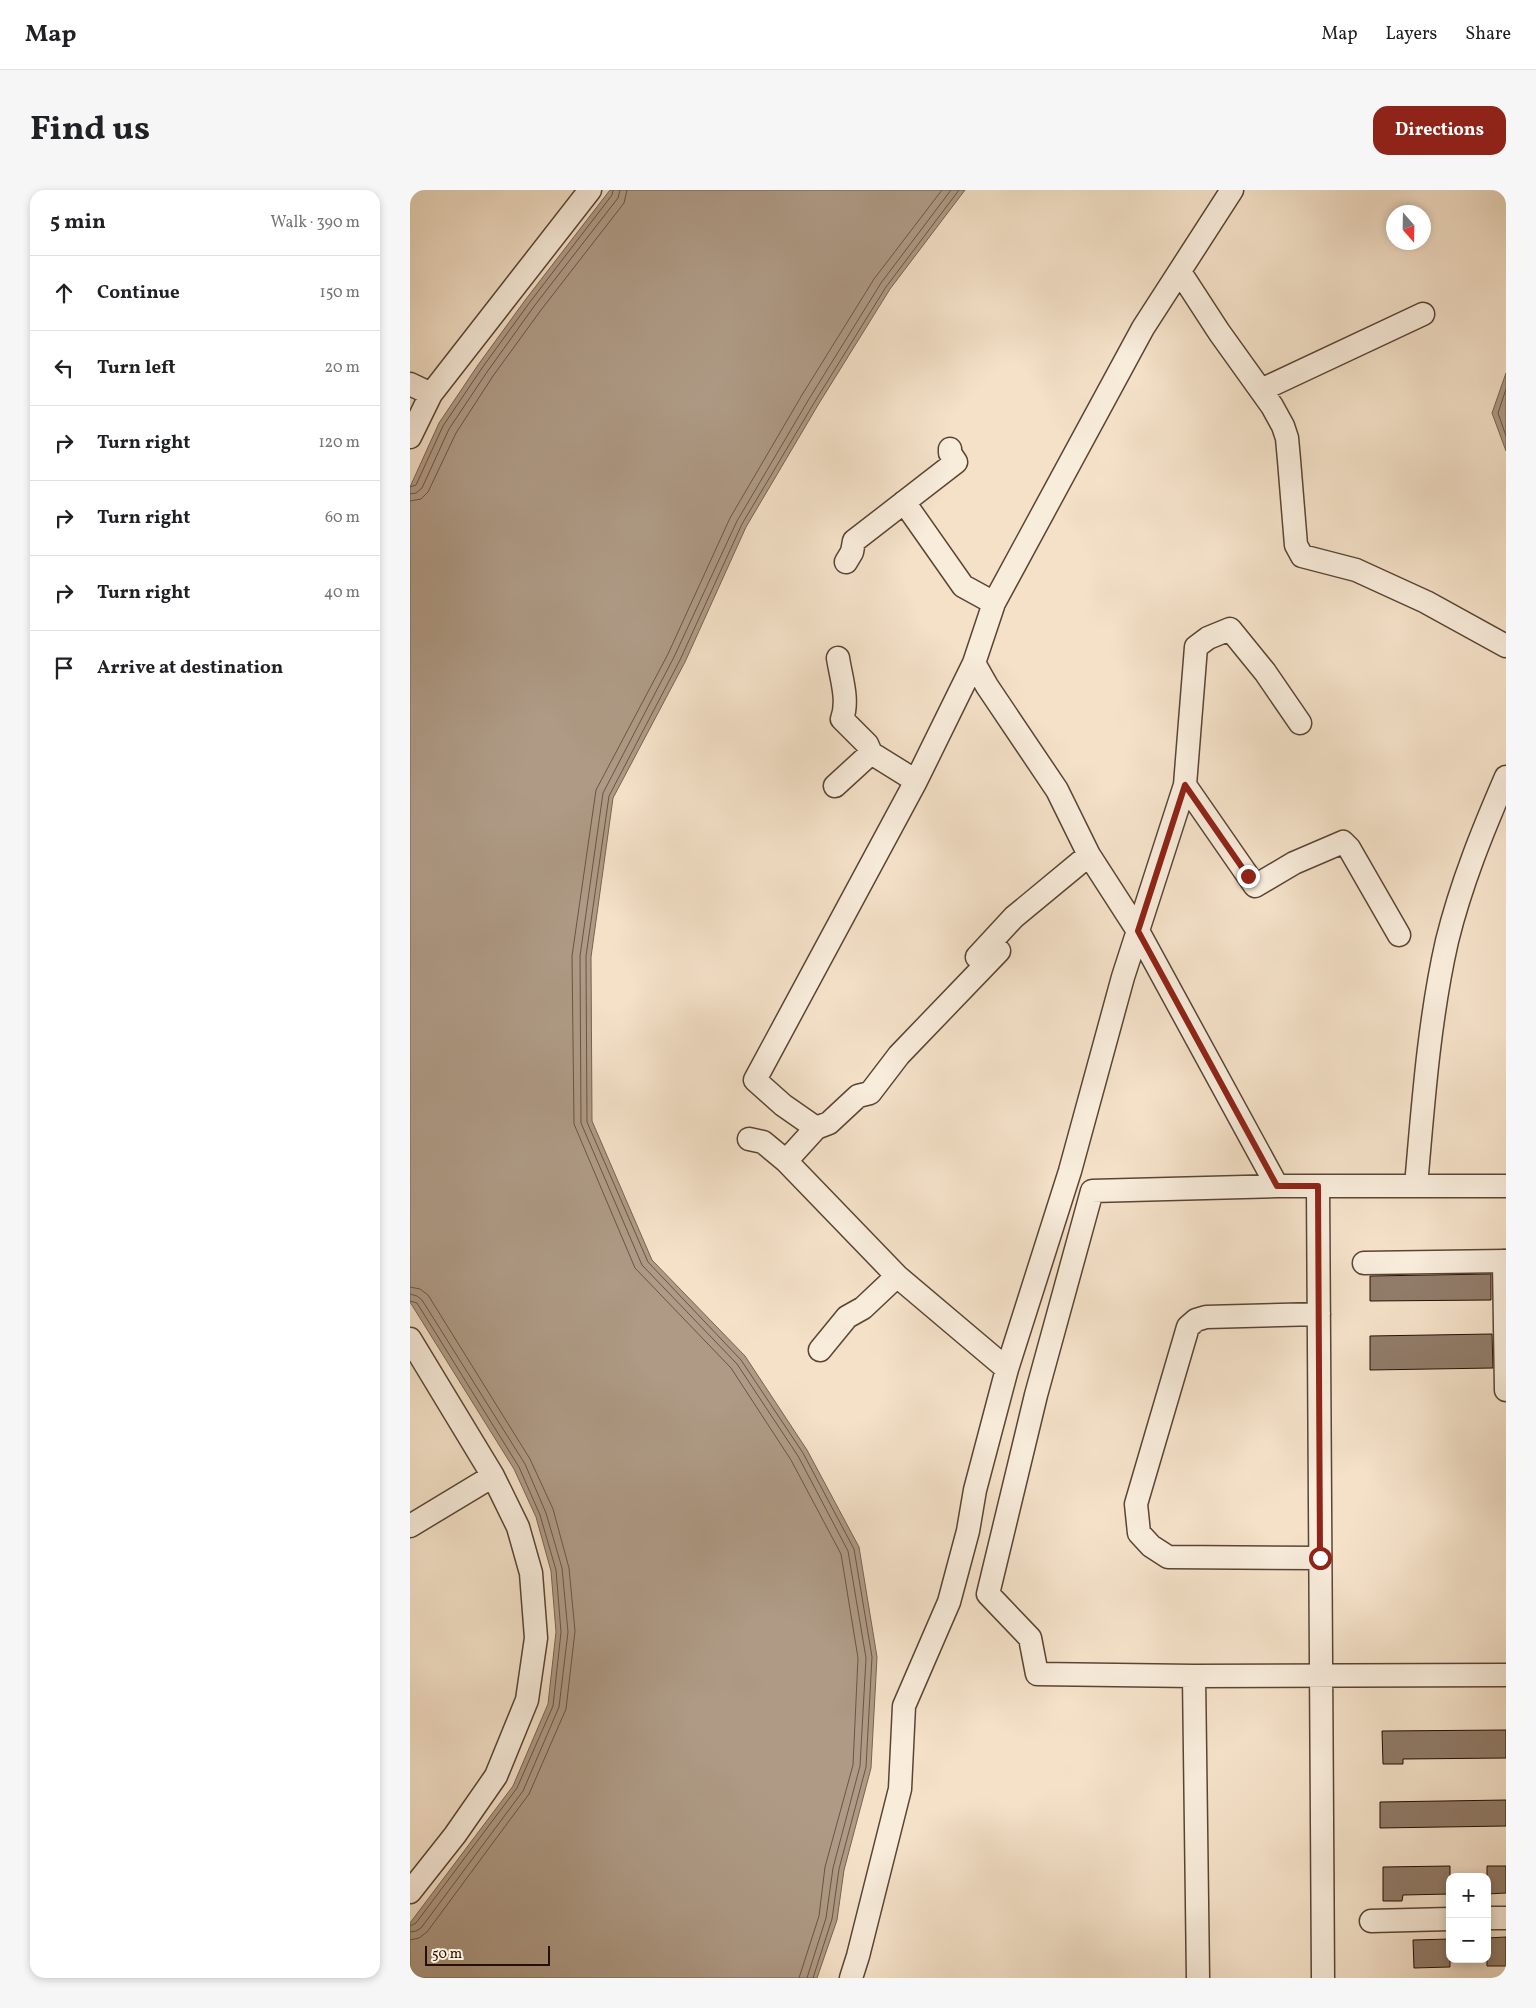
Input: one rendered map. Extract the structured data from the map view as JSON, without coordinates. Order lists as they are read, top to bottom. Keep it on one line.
{"scale_bar":"50 m","north":"bottom","page":{"header":"Map","nav":["Map","Layers","Share"],"title":"Find us","buttons":"Directions","heading":["5 min","Walk · 390 m"],"list":[["Continue","150 m"],["Turn left","20 m"],["Turn right","120 m"],["Turn right","60 m"],["Turn right","40 m"],"Arrive at destination"],"map_buttons":["+","−"],"scale":"50 m"}}
